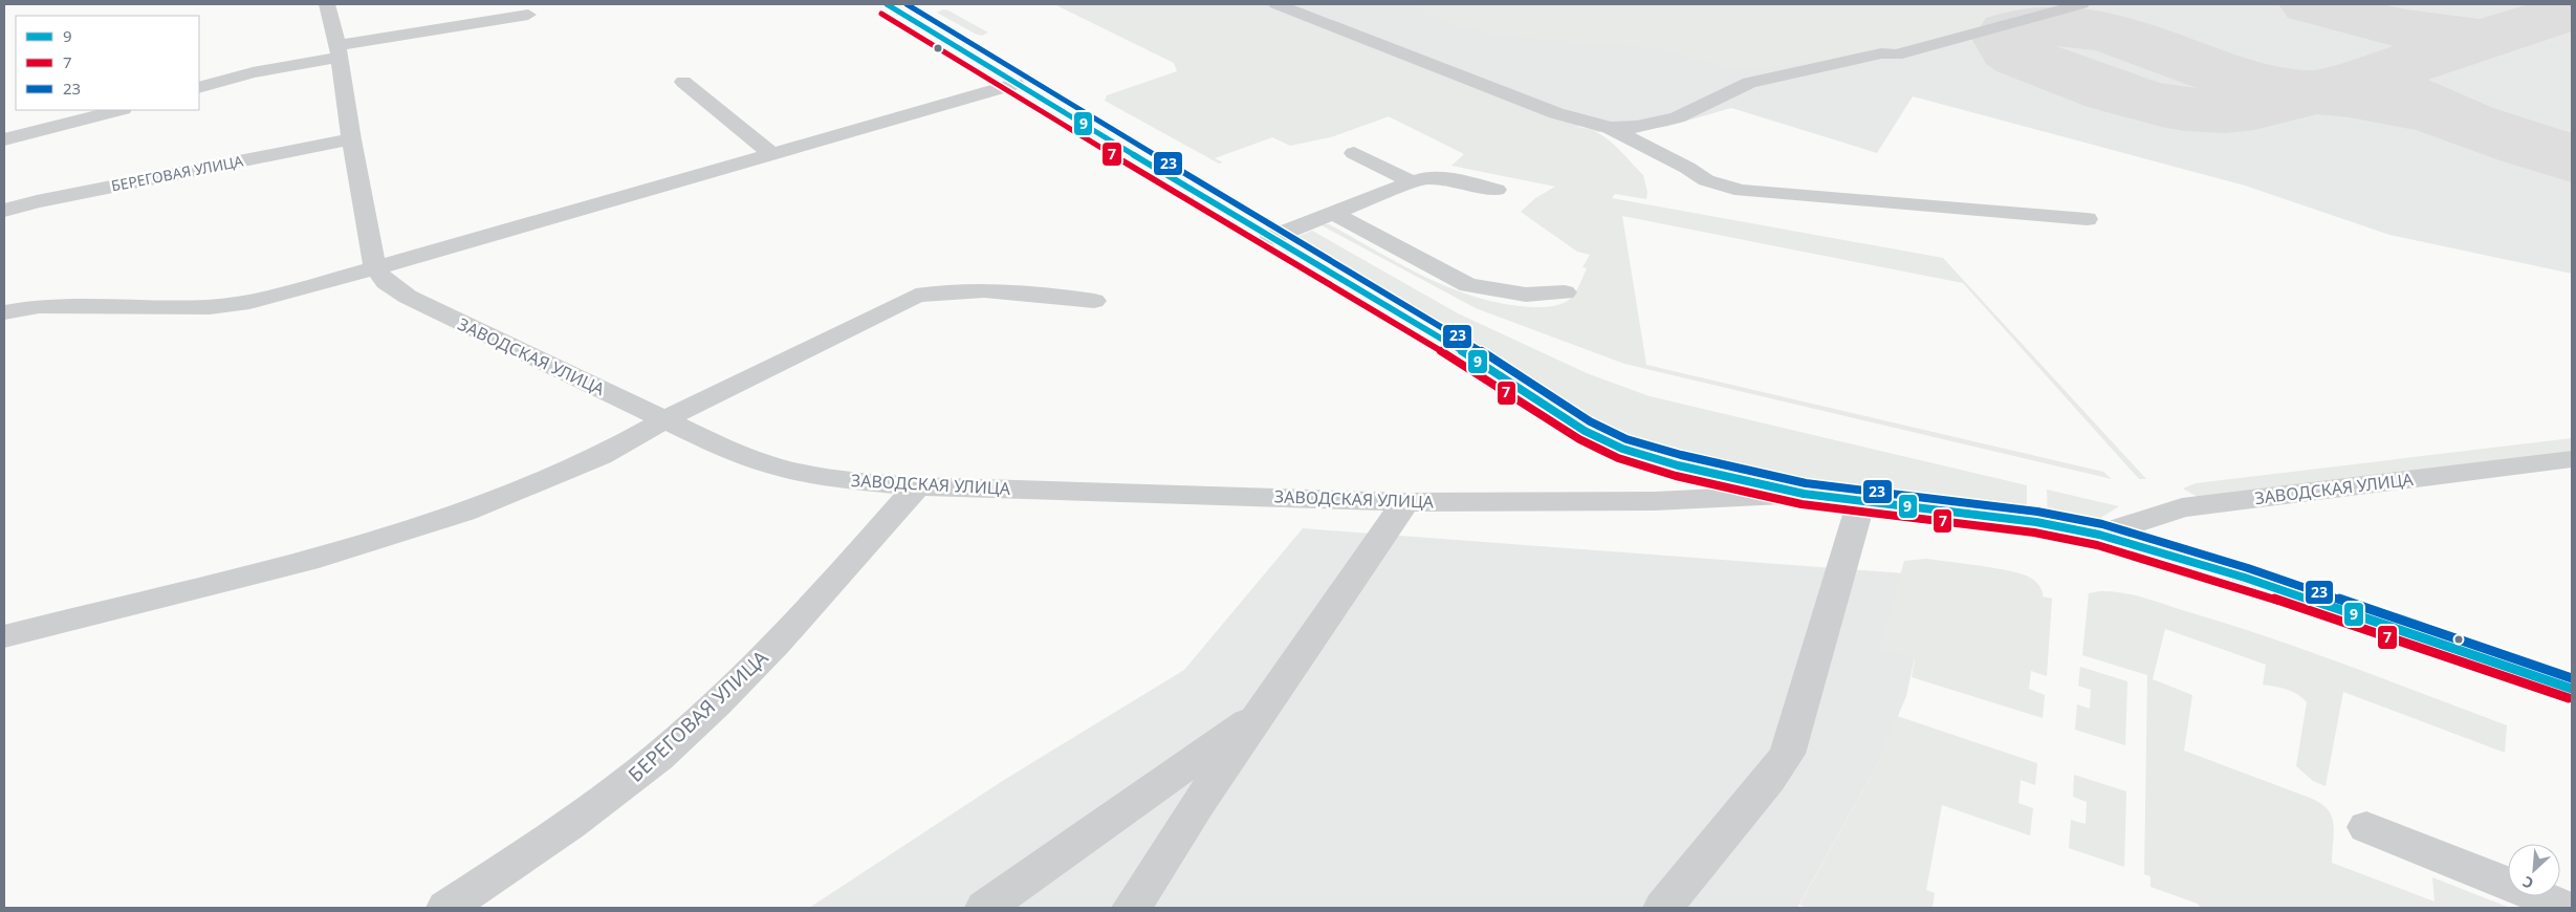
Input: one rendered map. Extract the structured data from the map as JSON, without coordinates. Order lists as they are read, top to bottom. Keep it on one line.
{"streets":{"street":["БЕРЕГОВАЯ УЛИЦА","ЗАВОДСКАЯ УЛИЦА"]},"crossings":[["БЕРЕГОВАЯ УЛИЦА","ЗАВОДСКАЯ УЛИЦА"]],"lines":["transit line 9","transit line 23","transit line 7"],"legend":["9","7","23"],"north":"bottom left"}
